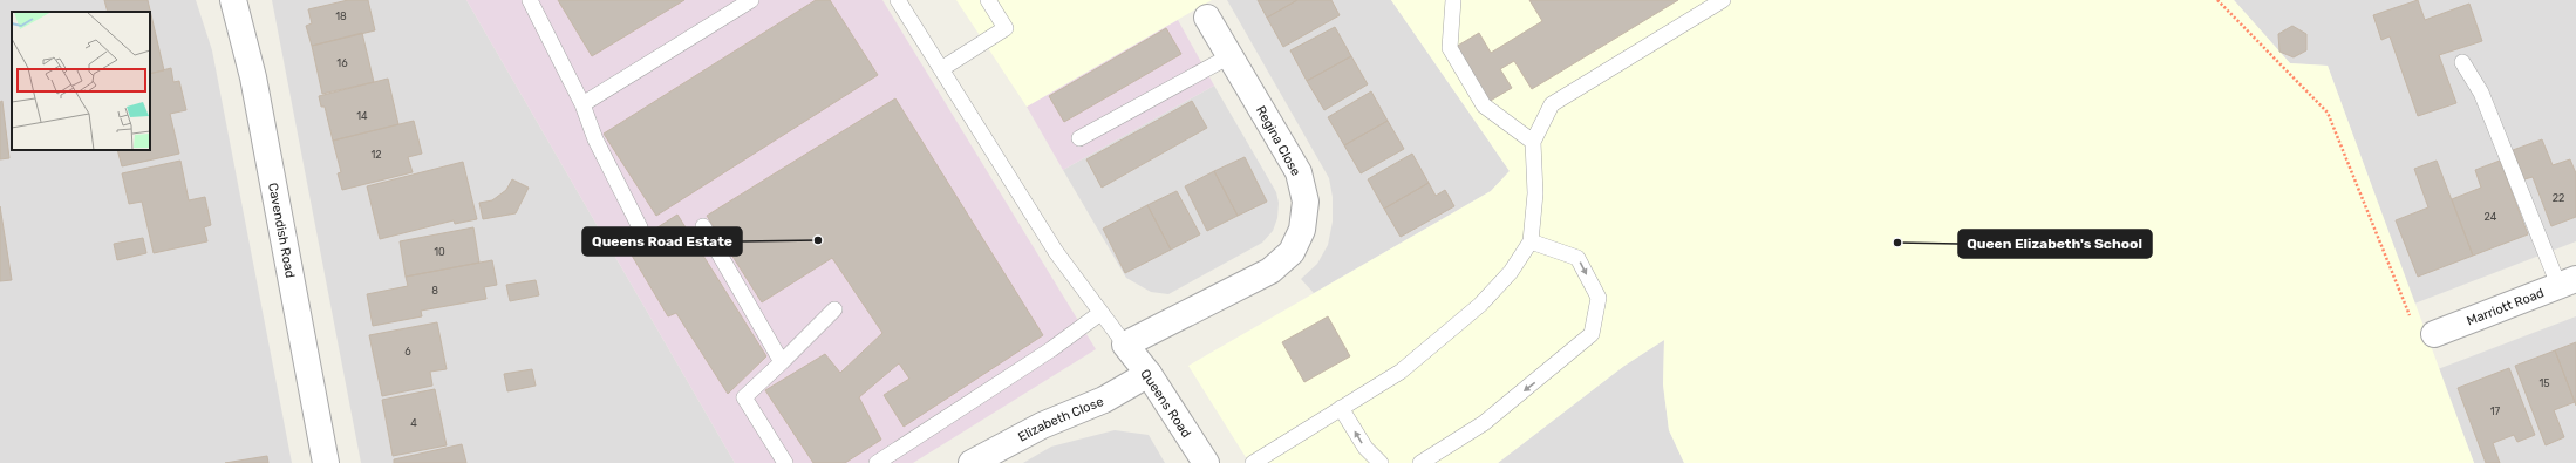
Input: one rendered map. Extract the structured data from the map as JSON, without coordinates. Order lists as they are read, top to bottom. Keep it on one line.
{"streets":{"street":["Regina Close","Cavendish Road","Marriott Road","Queens Road","Elizabeth Close"]},"crossings":[["Regina Close","Queens Road"],["Queens Road","Elizabeth Close"]],"places":["Queens Road Estate","Queen Elizabeth's School"],"house_numbers":["18","16","14","12","22","24","10","8","6","15","17","4"]}
